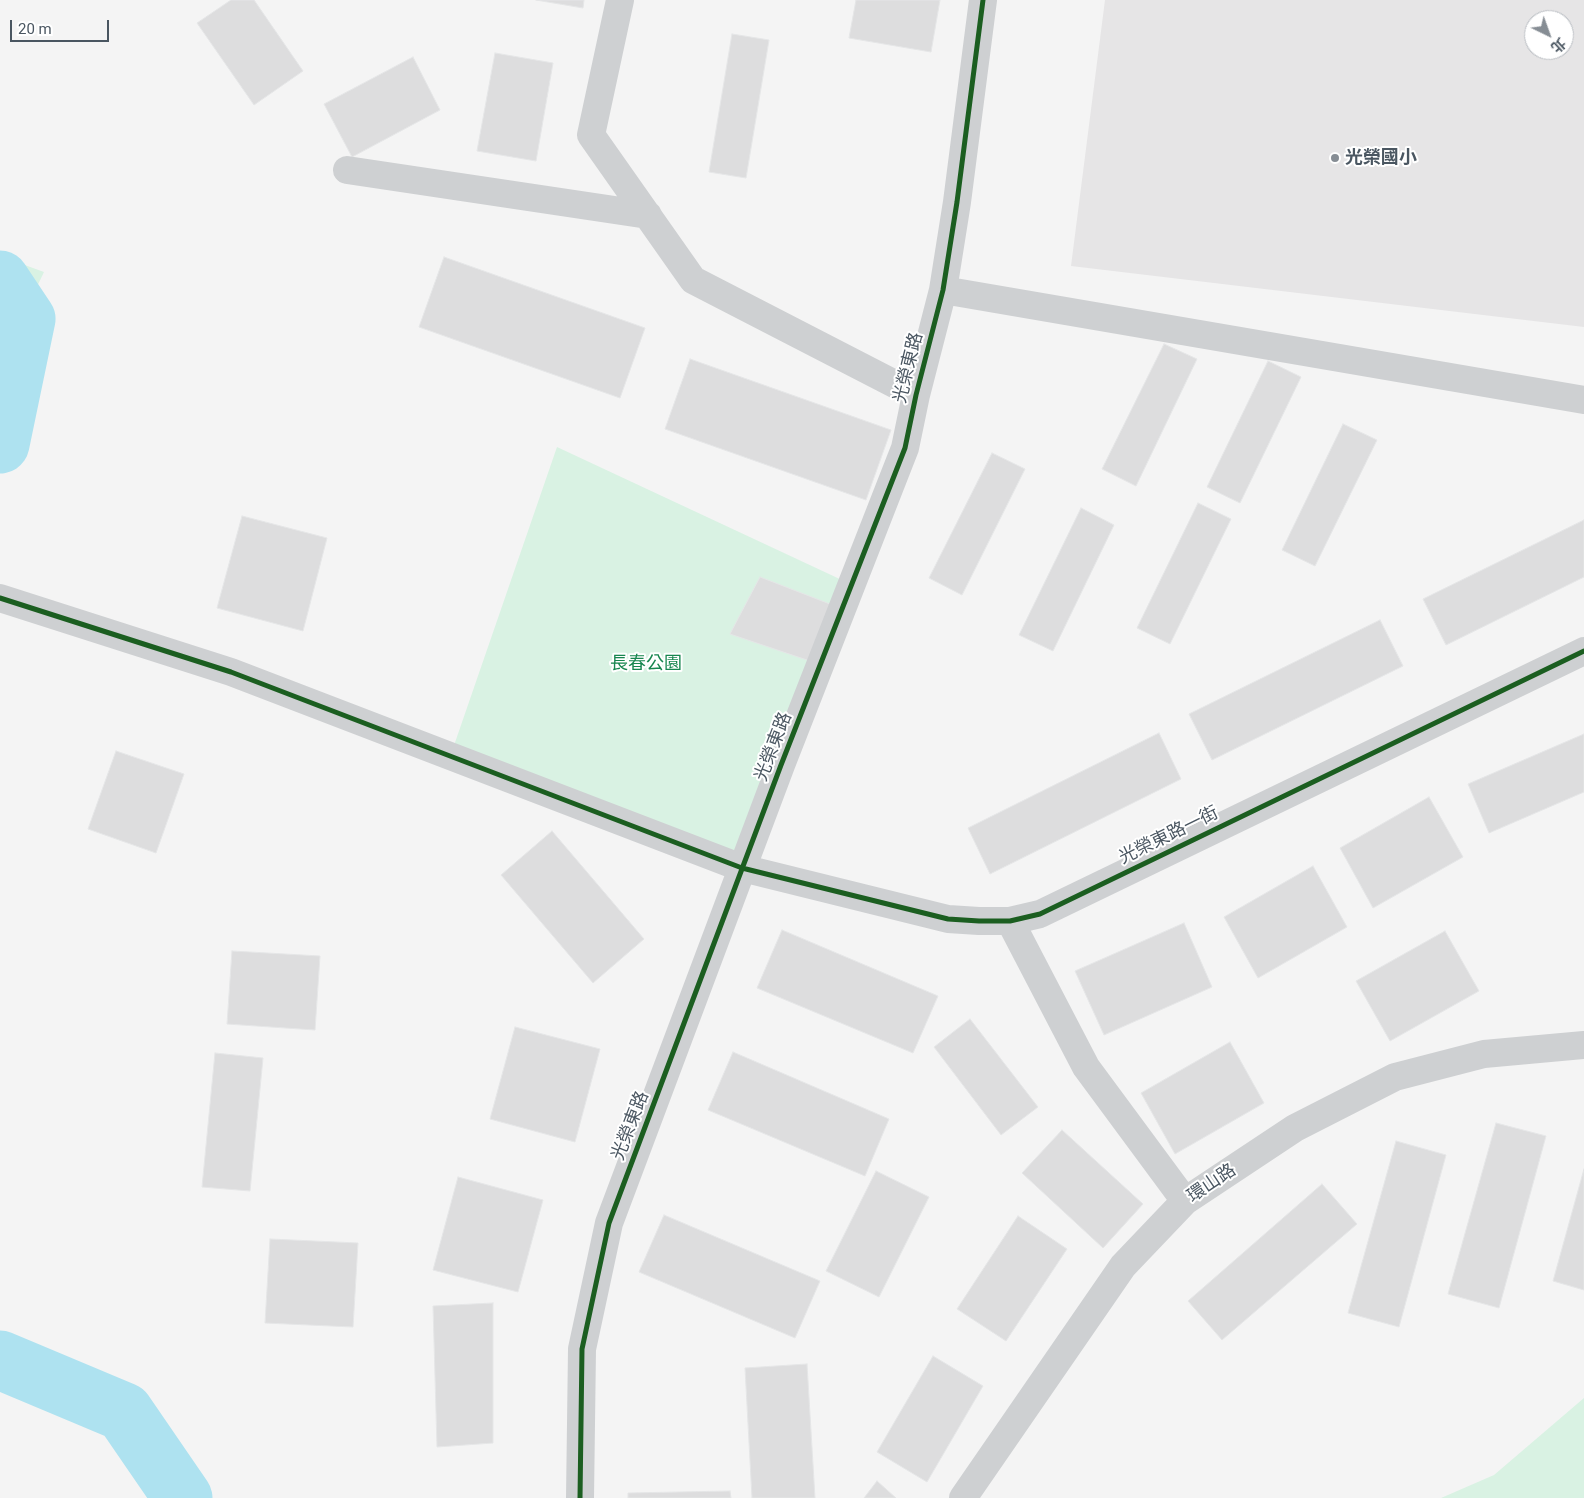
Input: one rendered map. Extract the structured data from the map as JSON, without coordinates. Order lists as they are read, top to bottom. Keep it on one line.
{"streets":{"street":["光榮東路","光榮東路一街","環山路"]},"crossings":[["光榮東路","光榮東路一街"]],"parks":["長春公園"],"places":["光榮國小"],"scale_bar":"20 m","north":"bottom right"}
